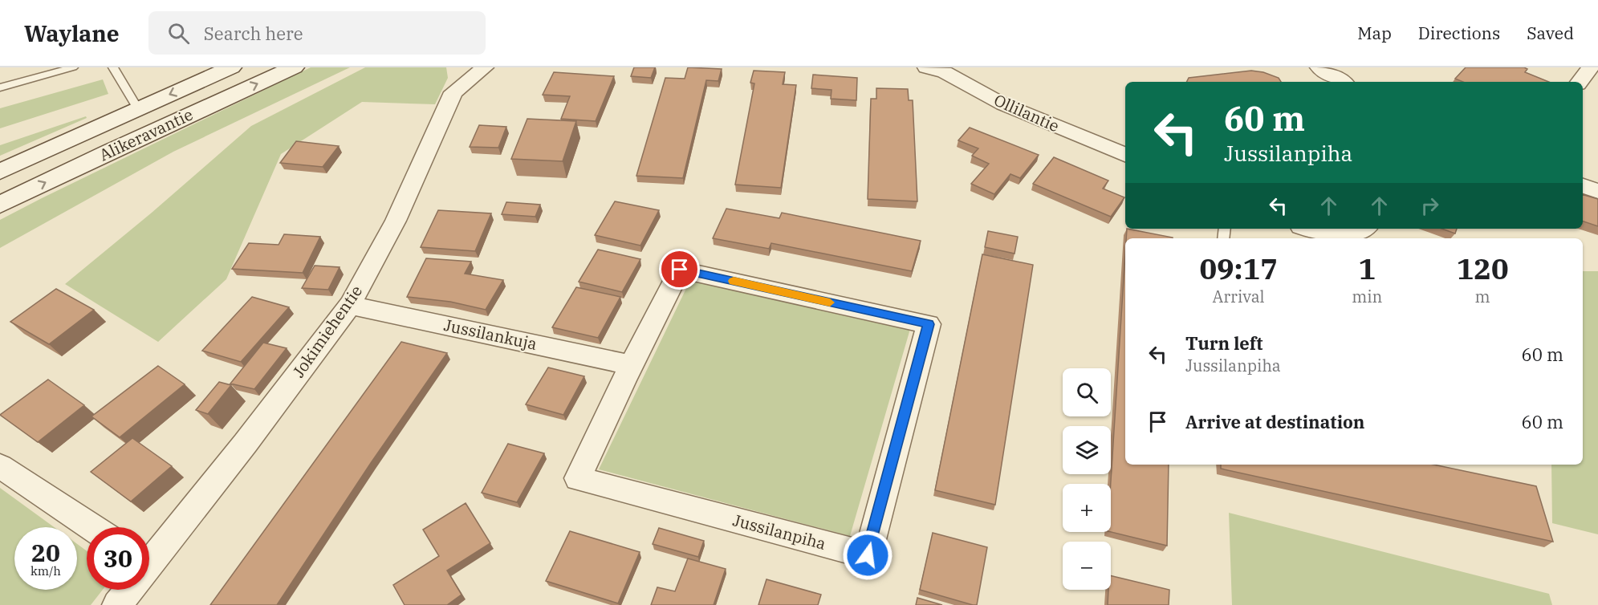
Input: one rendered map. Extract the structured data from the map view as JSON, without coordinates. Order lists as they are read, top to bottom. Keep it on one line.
{"streets":{"main road":["Alikeravantie"],"street":["Ollilantie","Jokimiehentie","Jussilankuja","Jussilanpiha"]},"crossings":[["Jokimiehentie","Jussilankuja"],["Jussilankuja","Jussilanpiha"]],"page":{"header":"Waylane","search":"Search here","nav":["Map","Directions","Saved"],"turn":["60 m","Jussilanpiha"],"eta":["09:17","Arrival","1","min","120","m"],"list":[{"name":"Turn left","note":"Jussilanpiha","value":"60 m"},{"name":"Arrive at destination","value":"60 m"}],"map_buttons":["+","−"],"speed":"20 km/h","limit":"30"}}
